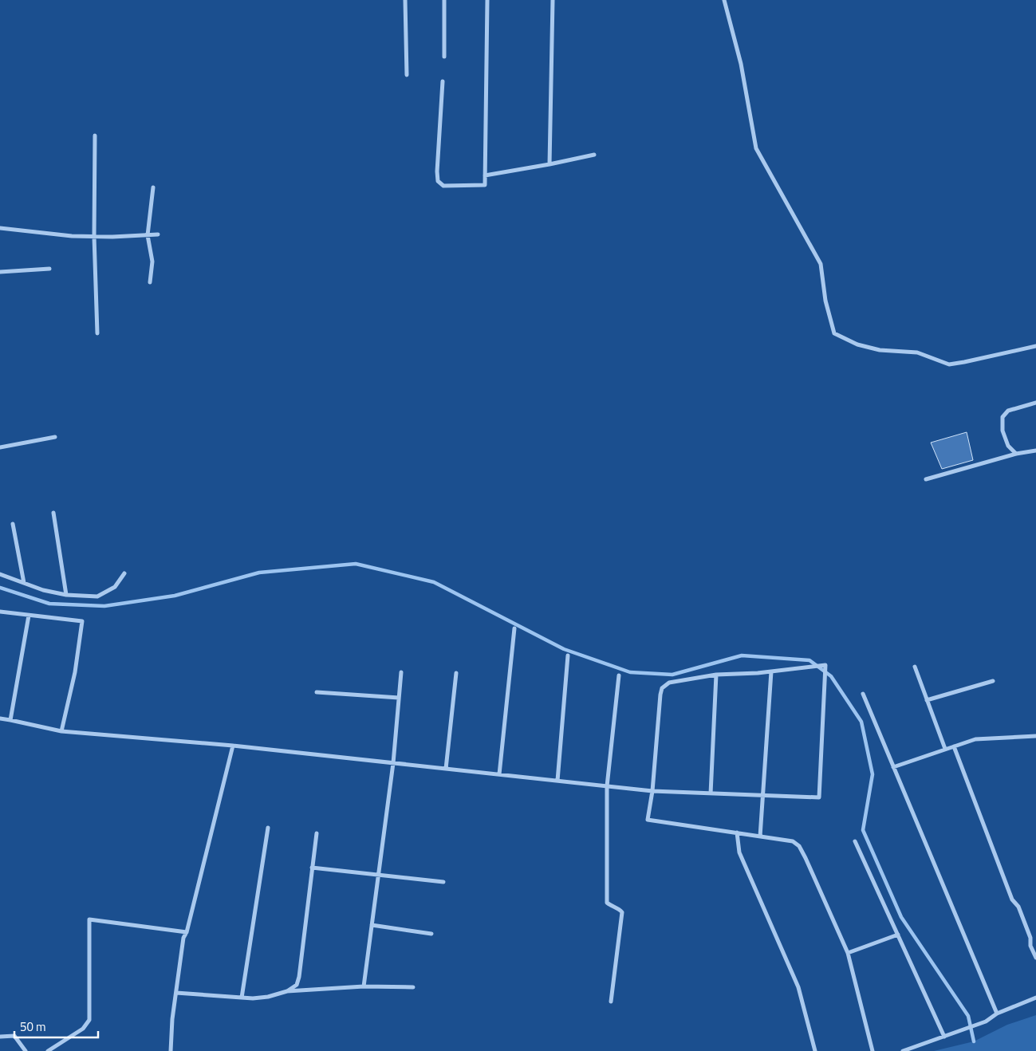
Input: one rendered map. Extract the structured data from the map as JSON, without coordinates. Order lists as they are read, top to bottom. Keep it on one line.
{"scale_bar":"50 m"}
